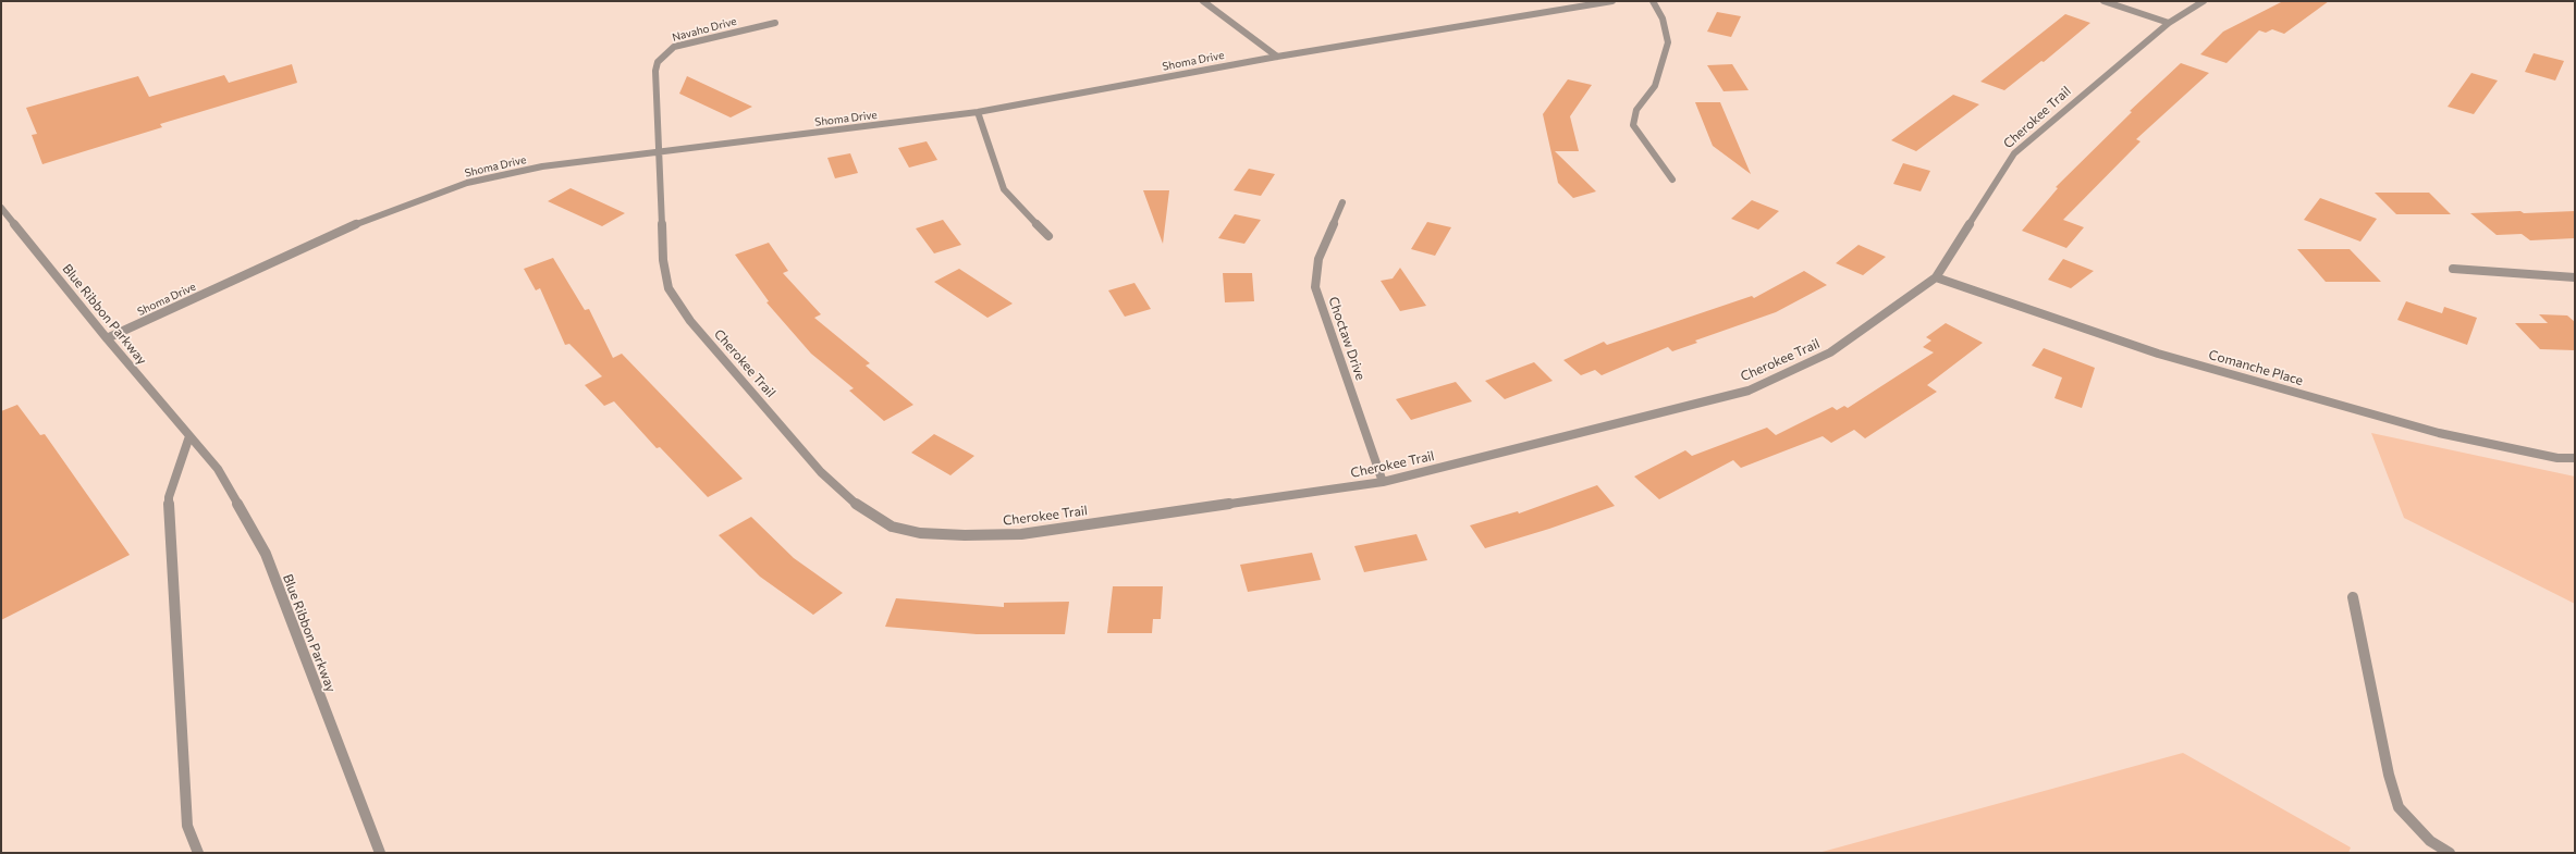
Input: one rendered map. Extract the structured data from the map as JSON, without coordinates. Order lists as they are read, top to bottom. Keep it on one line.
{"streets":{"street":["Navaho Drive","Shoma Drive","Cherokee Trail","Blue Ribbon Parkway","Choctaw Drive","Comanche Place"]},"crossings":[["Navaho Drive","Shoma Drive"],["Navaho Drive","Cherokee Trail"],["Shoma Drive","Cherokee Trail"],["Shoma Drive","Blue Ribbon Parkway"],["Cherokee Trail","Choctaw Drive"],["Cherokee Trail","Comanche Place"]]}
